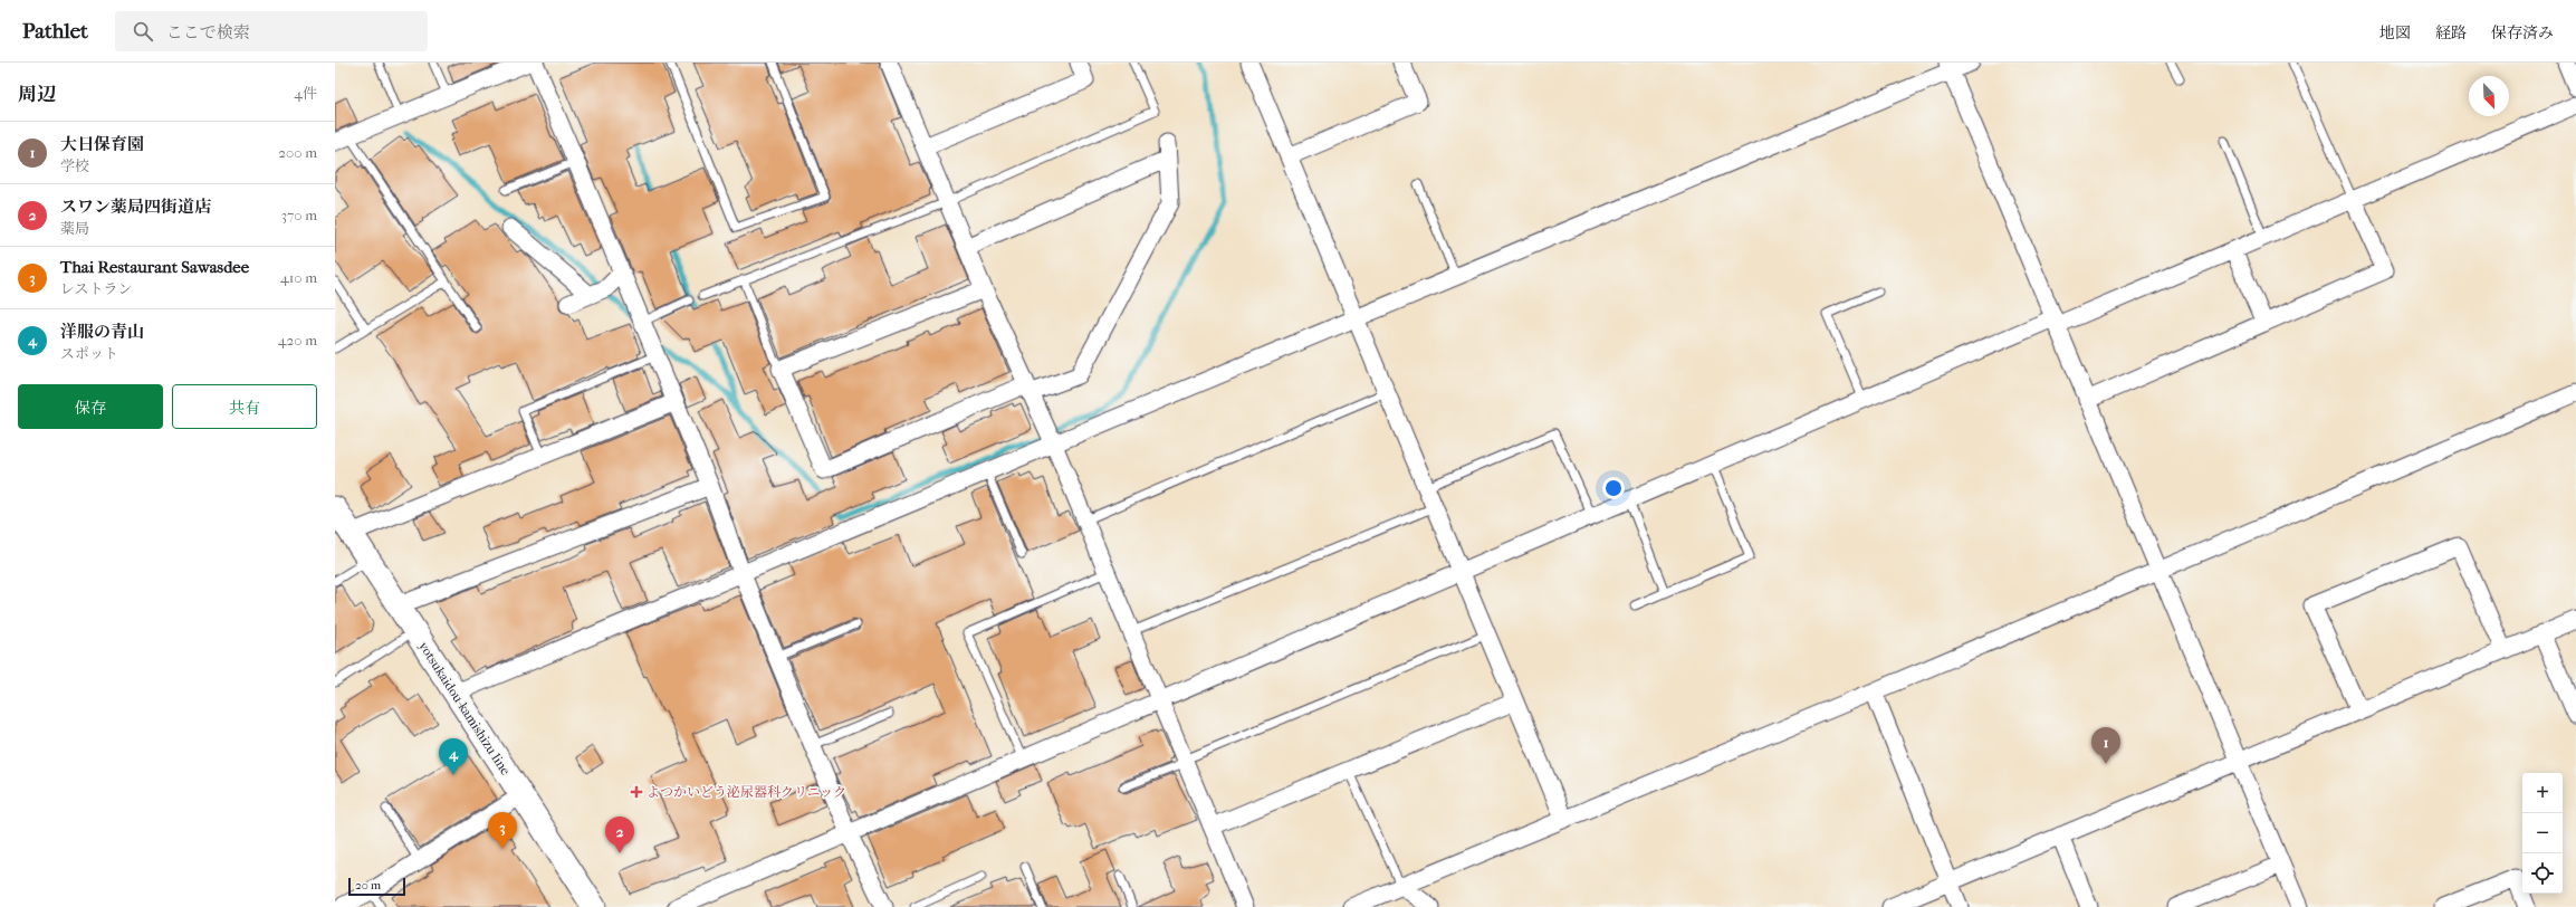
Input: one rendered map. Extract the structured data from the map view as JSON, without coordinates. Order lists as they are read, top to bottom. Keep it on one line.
{"streets":{"main road":["yotsukaidou-kamishizu line"]},"places":{"health":["よつかいどう泌尿器科クリニック"]},"scale_bar":"20 m","north":"bottom right","page":{"header":"Pathlet","search":"ここで検索","nav":["地図","経路","保存済み"],"heading":["周辺","4件"],"list":[{"mark":"1","name":"大日保育園","note":"学校","value":"200 m"},{"mark":"2","name":"スワン薬局四街道店","note":"薬局","value":"370 m"},{"mark":"3","name":"Thai Restaurant Sawasdee","note":"レストラン","value":"410 m"},{"mark":"4","name":"洋服の青山","note":"スポット","value":"420 m"}],"buttons":["保存","共有"],"pins":["1","4","3","2"],"map_buttons":["+","−"],"scale":"20 m"}}
